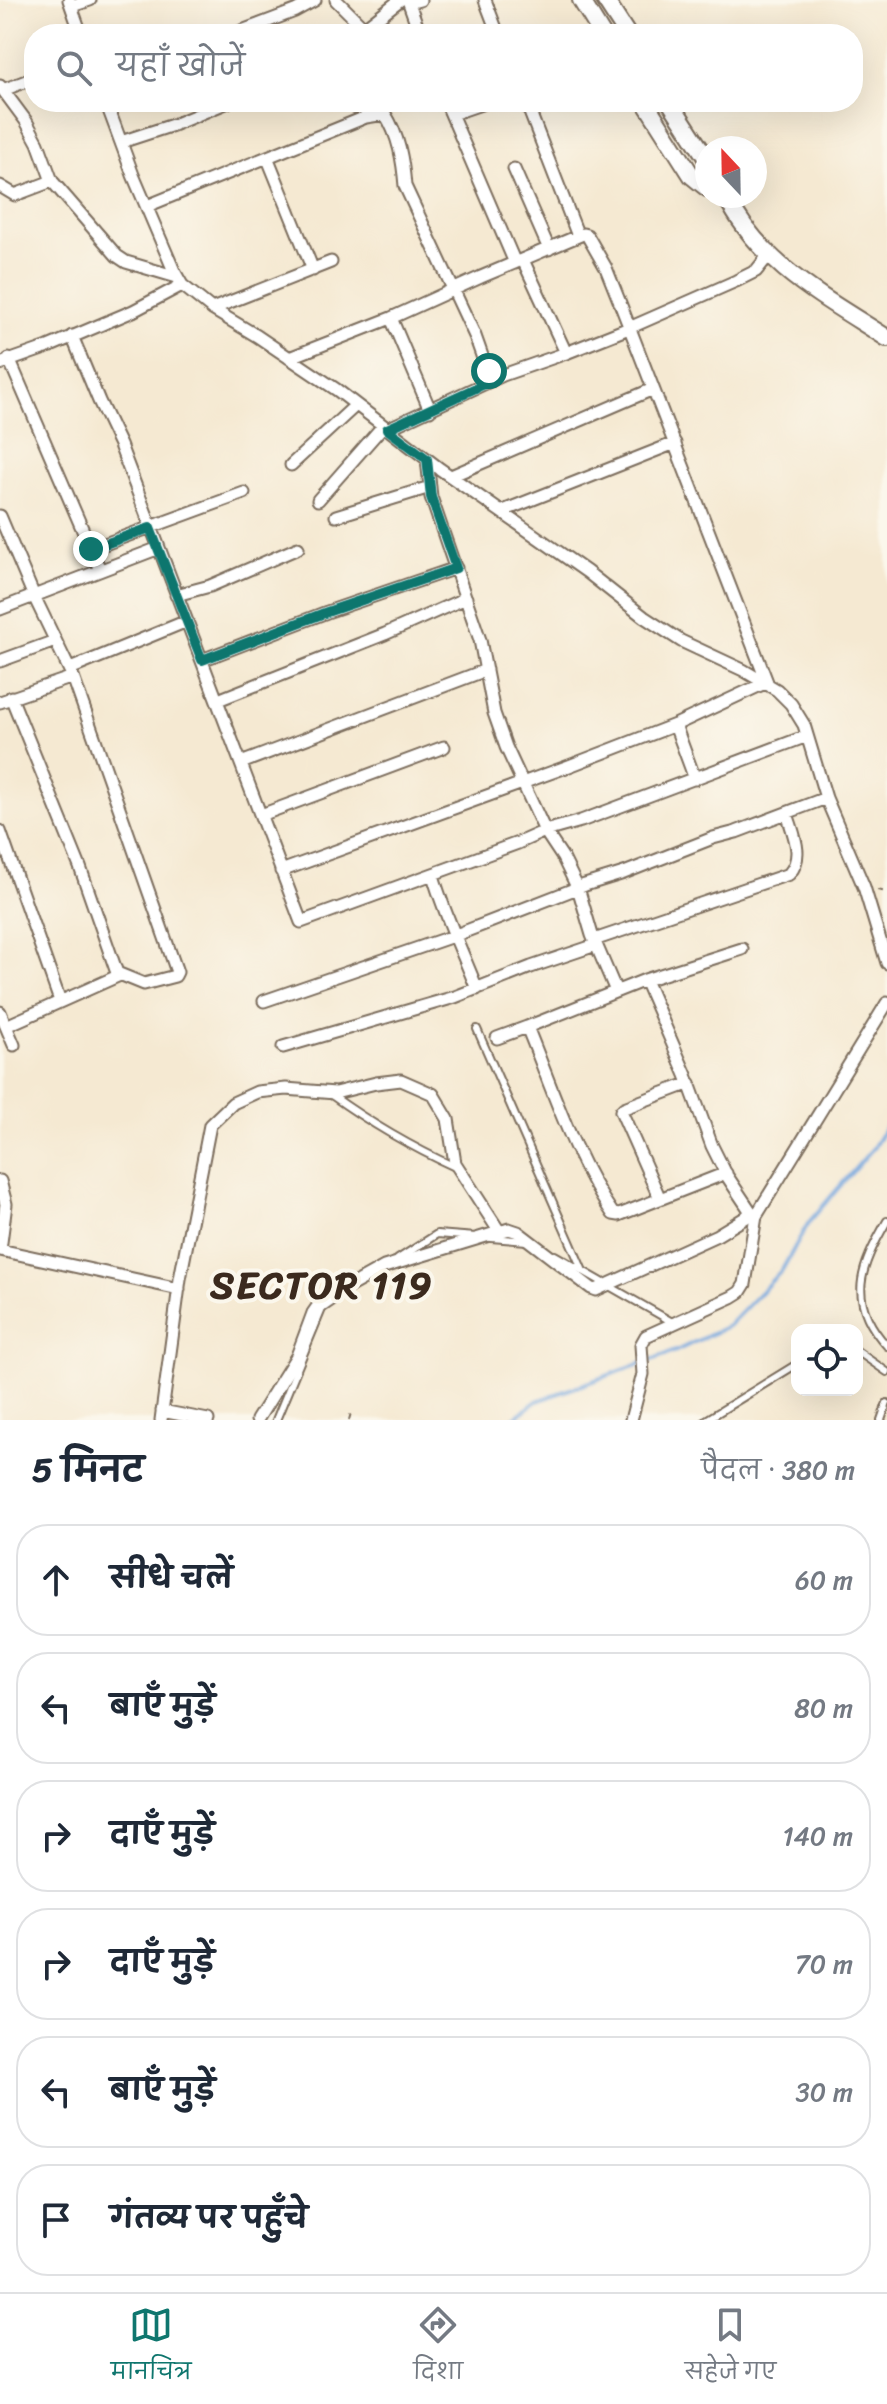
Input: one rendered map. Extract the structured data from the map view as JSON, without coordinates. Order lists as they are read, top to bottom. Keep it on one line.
{"districts":["SECTOR 119"],"north":"top","page":{"search":"यहाँ खोजें","heading":["5 मिनट","पैदल · 380 m"],"list":[["सीधे चलें","60 m"],["बाएँ मुड़ें","80 m"],["दाएँ मुड़ें","140 m"],["दाएँ मुड़ें","70 m"],["बाएँ मुड़ें","30 m"],"गंतव्य पर पहुँचे"],"nav":["मानचित्र","दिशा","सहेजे गए"]}}
